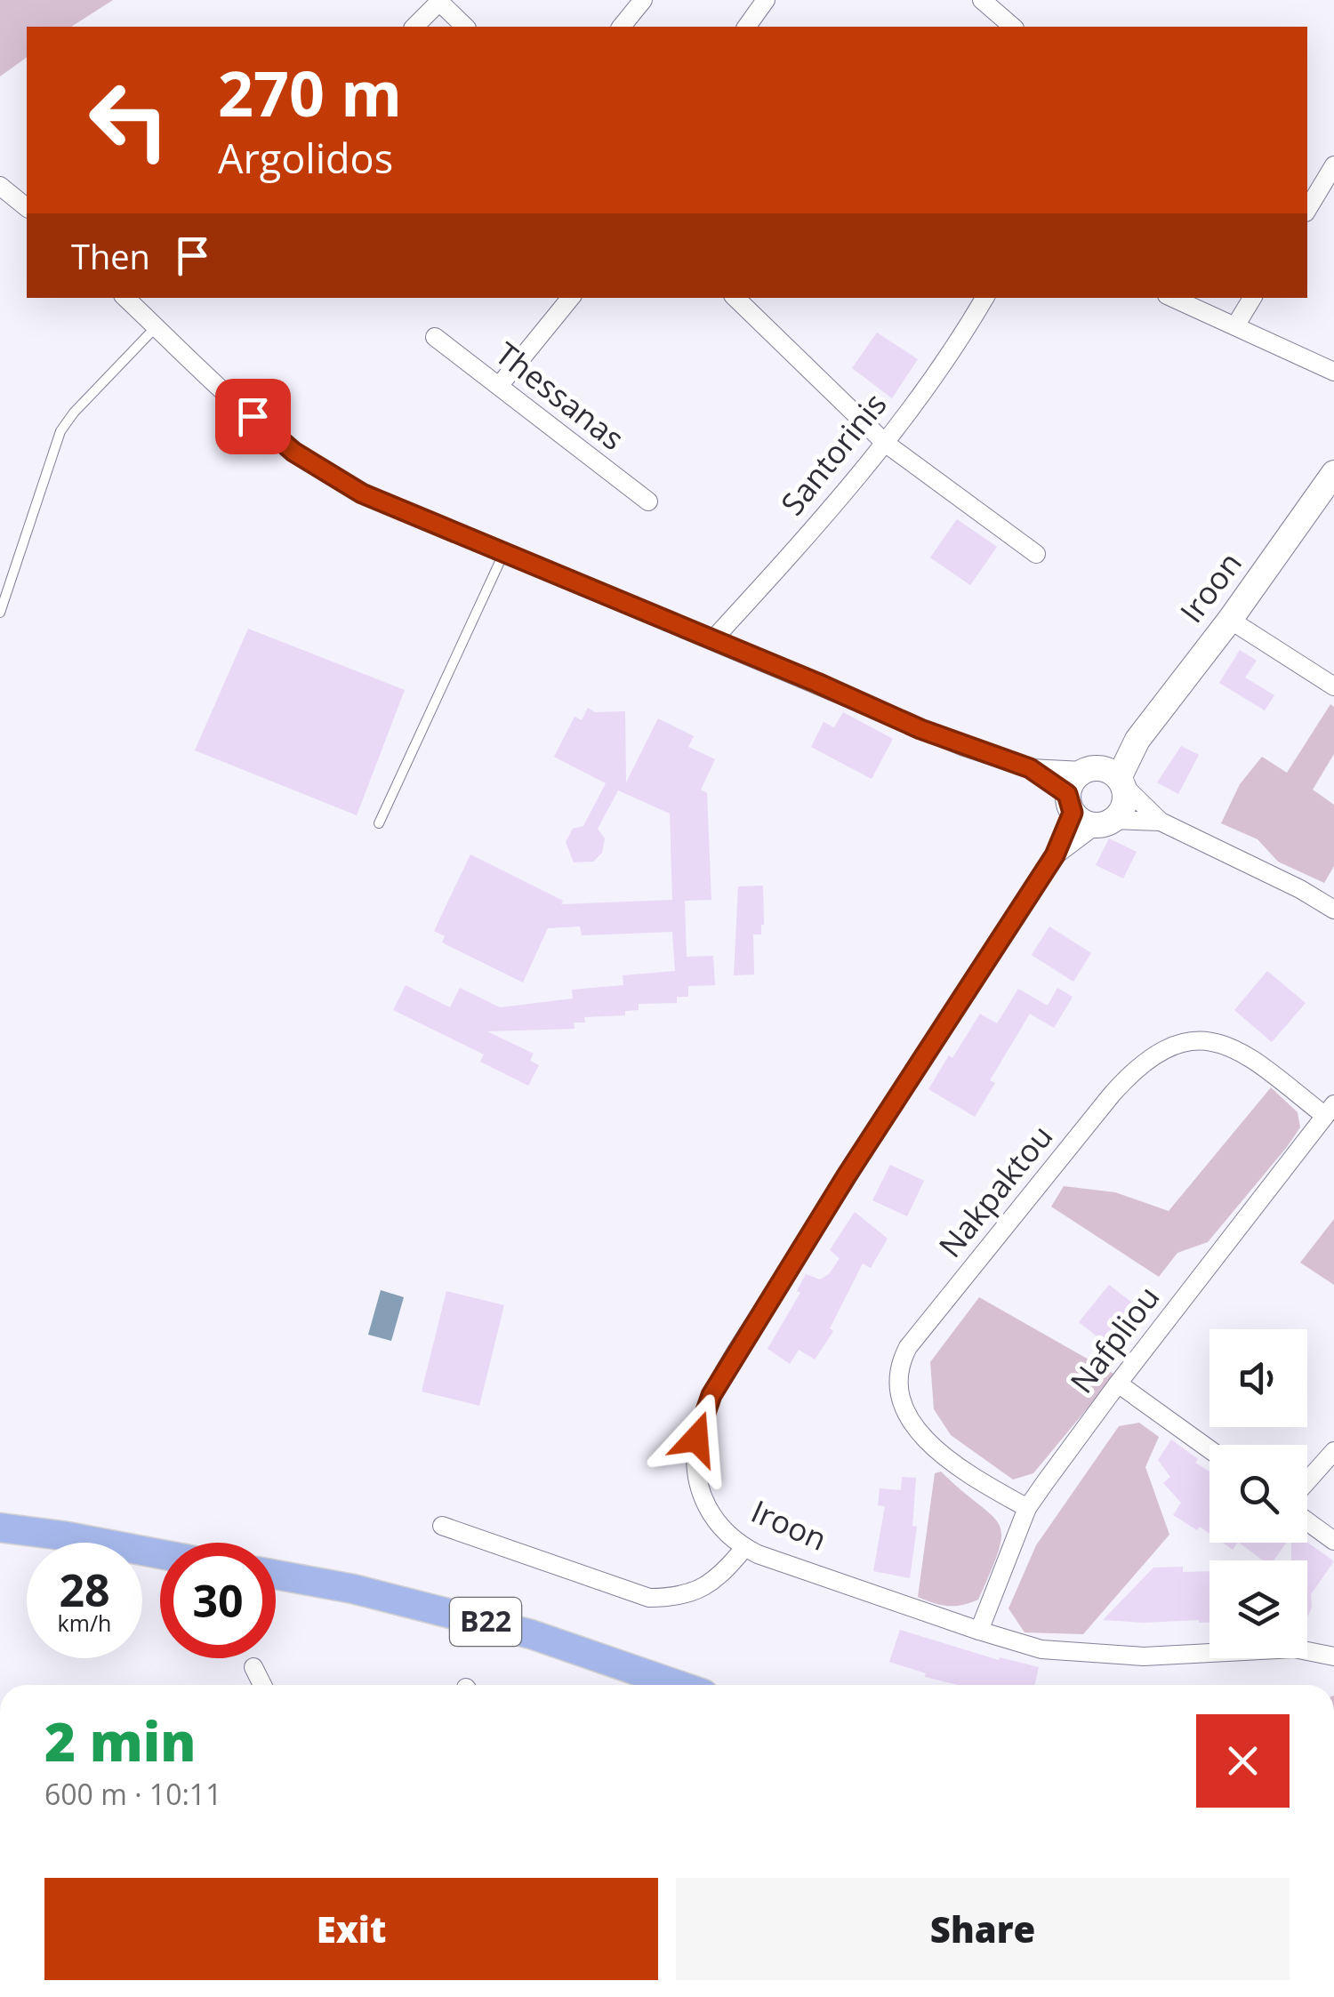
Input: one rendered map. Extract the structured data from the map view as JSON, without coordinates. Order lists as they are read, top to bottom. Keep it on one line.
{"streets":{"main road":["B22"],"street":["Thessanas","Santorinis","Iroon","Nakpaktou","Nafpliou"]},"crossings":[["Iroon","Nafpliou"],["Nakpaktou","Nafpliou"]],"page":{"turn":["270 m","Argolidos"],"then":"Then","speed":"28 km/h","limit":"30","heading":["2 min","600 m · 10:11"],"buttons":["Exit","Share"]}}
